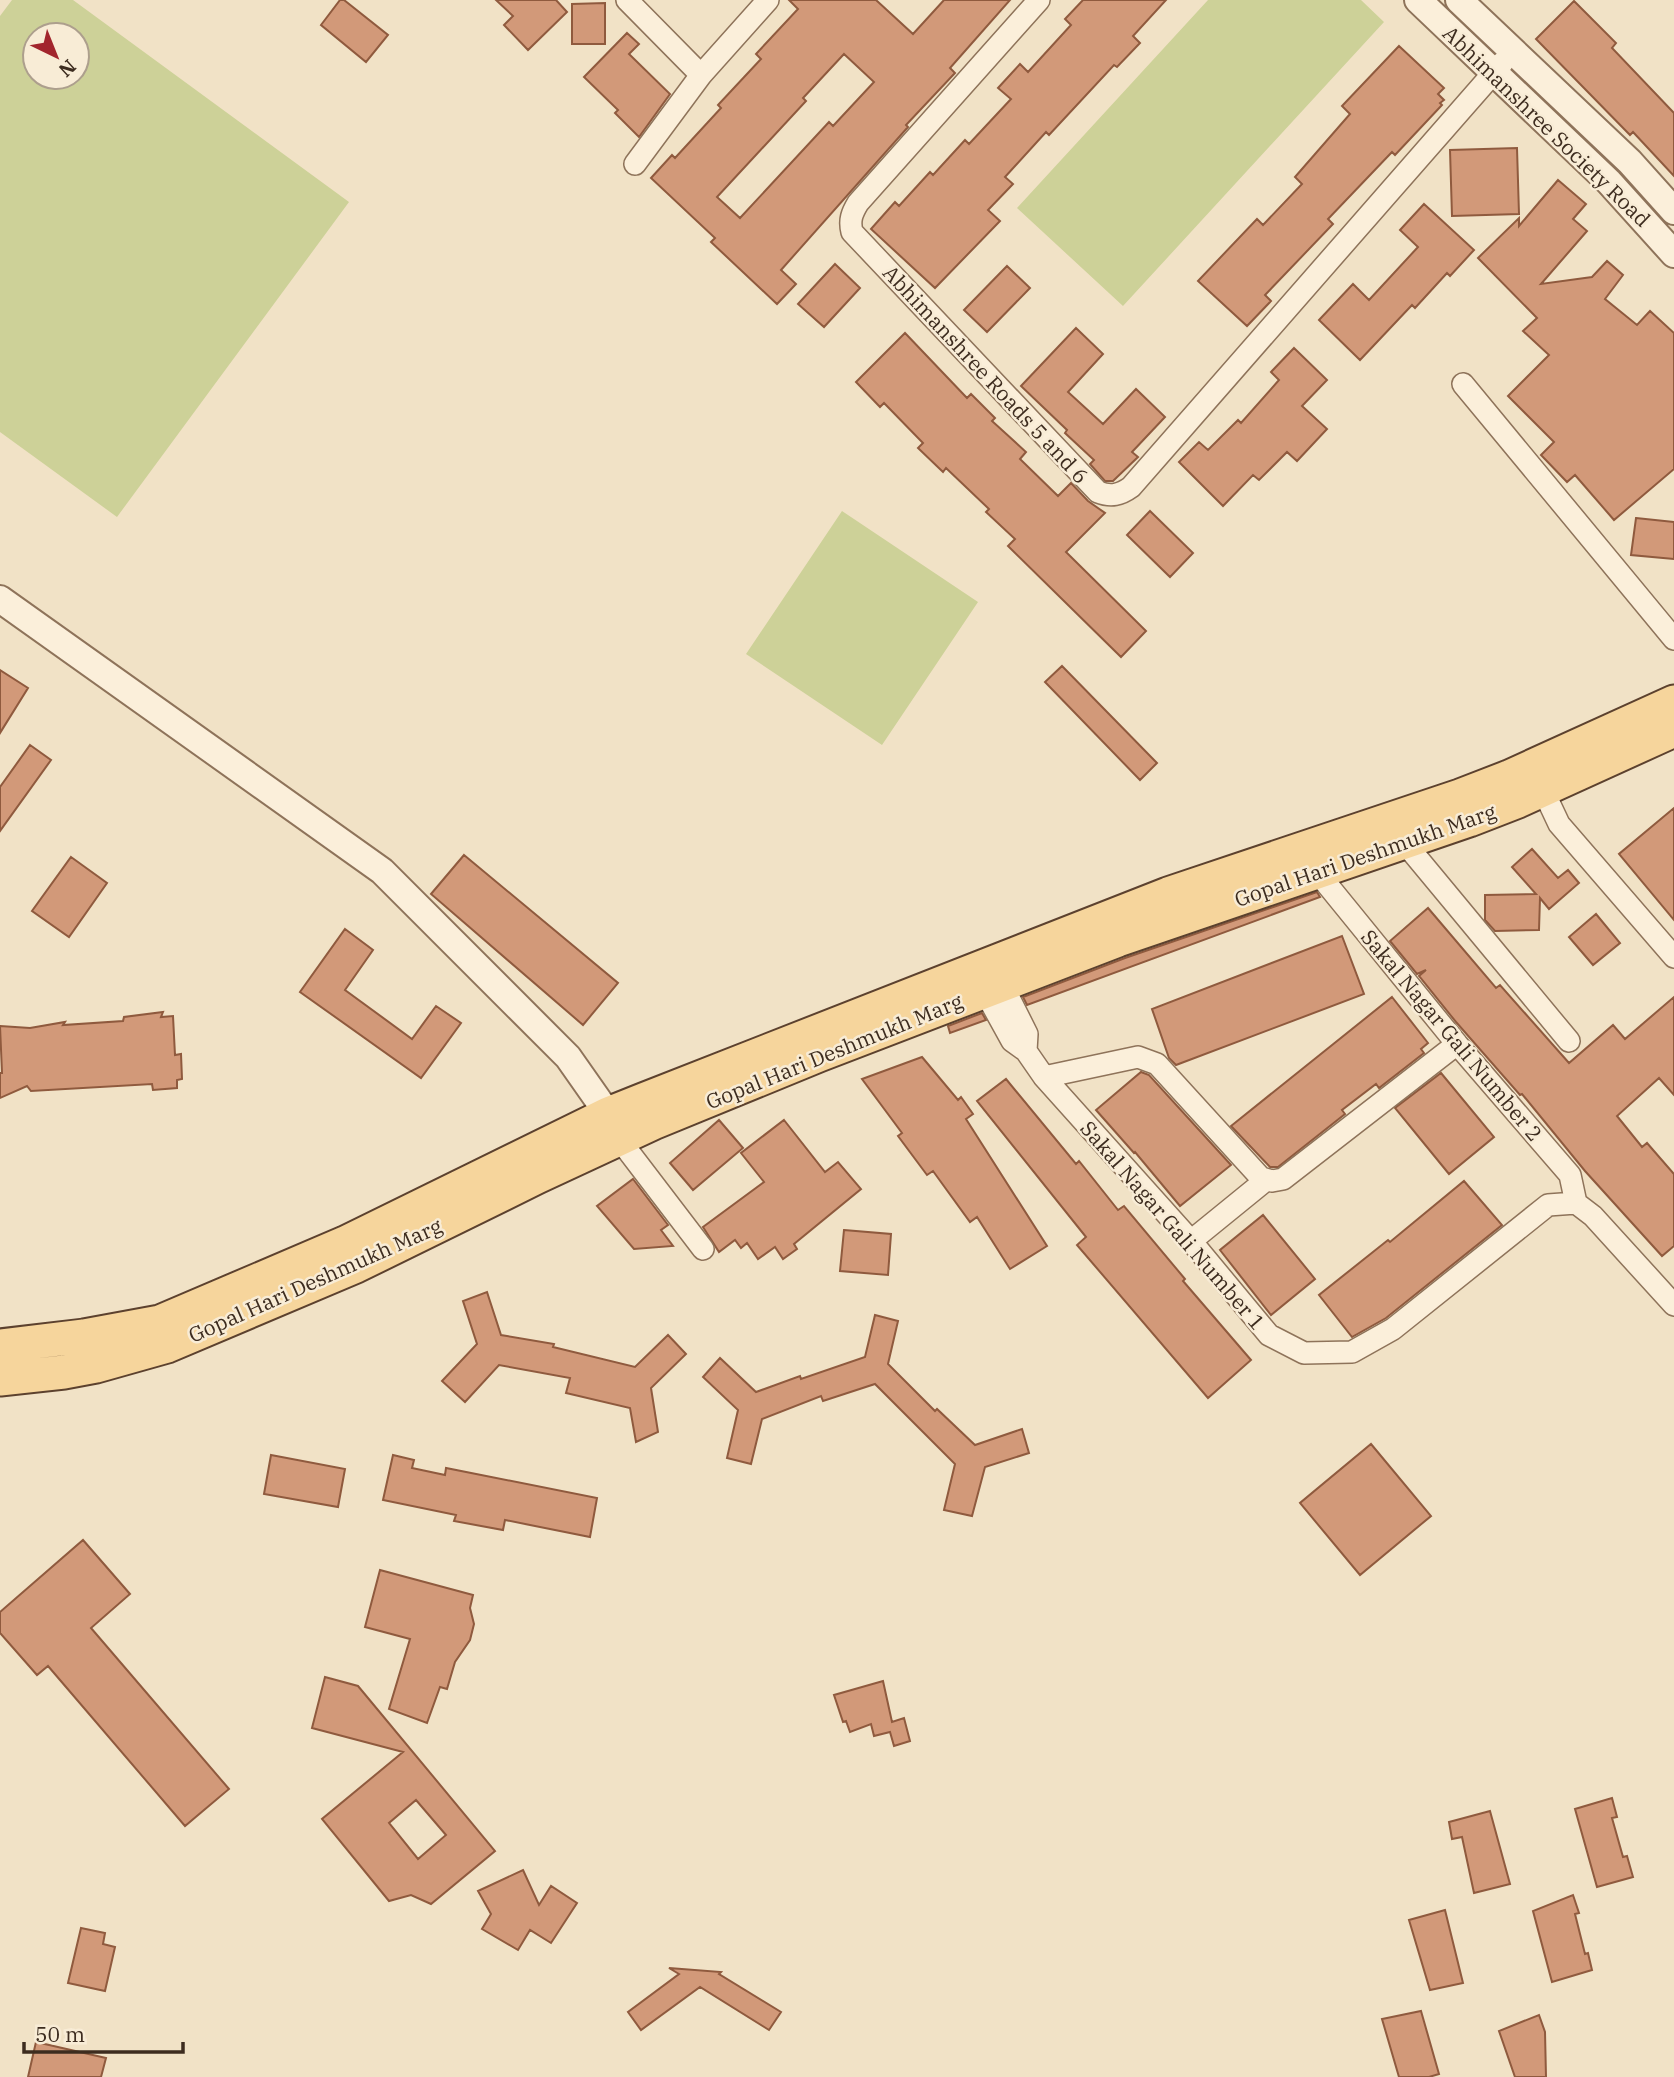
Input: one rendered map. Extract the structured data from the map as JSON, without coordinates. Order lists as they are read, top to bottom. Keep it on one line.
{"streets":{"main road":["Gopal Hari Deshmukh Marg"],"street":["Abhimanshree Society Road","Abhimanshree Roads 5 and 6","Sakal Nagar Gali Number 2","Sakal Nagar Gali Number 1"]},"crossings":[["Abhimanshree Society Road","Abhimanshree Roads 5 and 6"],["Gopal Hari Deshmukh Marg","Sakal Nagar Gali Number 2"],["Gopal Hari Deshmukh Marg","Sakal Nagar Gali Number 1"],["Sakal Nagar Gali Number 2","Sakal Nagar Gali Number 1"]],"scale_bar":"50 m","north":"bottom right"}
